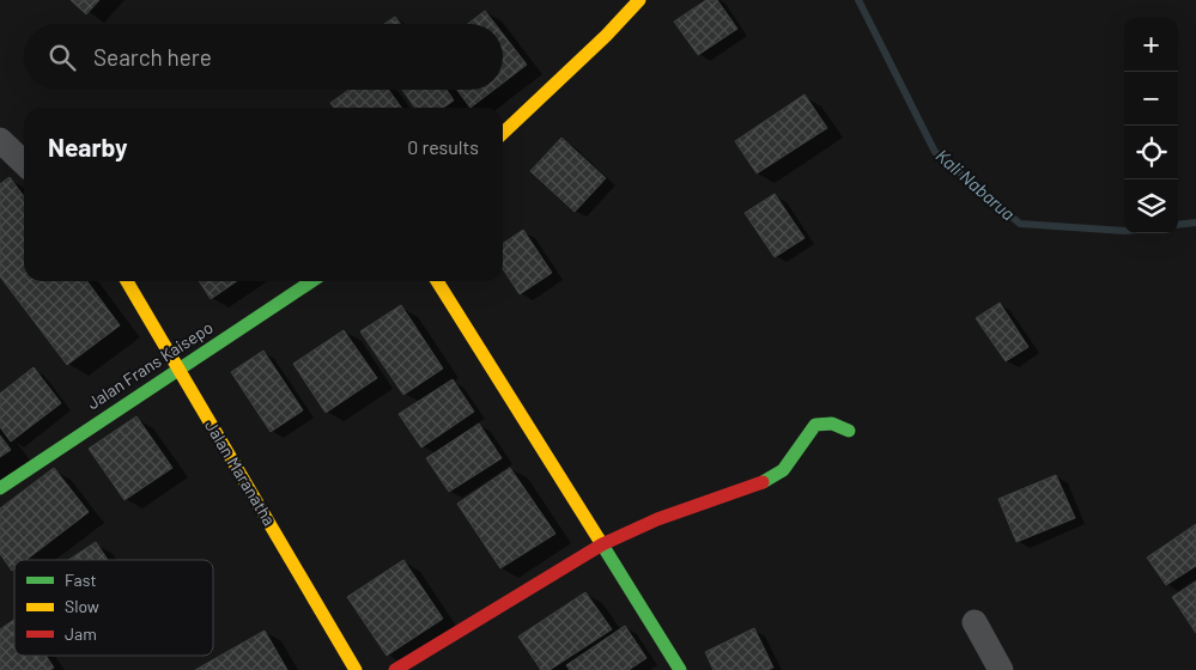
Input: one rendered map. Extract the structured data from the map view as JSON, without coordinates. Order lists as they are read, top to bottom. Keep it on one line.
{"streets":{"street":["Jalan Frans Kaisepo","Jalan Maranatha"]},"crossings":[["Jalan Frans Kaisepo","Jalan Maranatha"]],"water":["Kali Nabarua"],"legend":["Fast","Slow","Jam"],"page":{"map_buttons":["+","−"],"search":"Search here","heading":["Nearby","0 results"]}}
